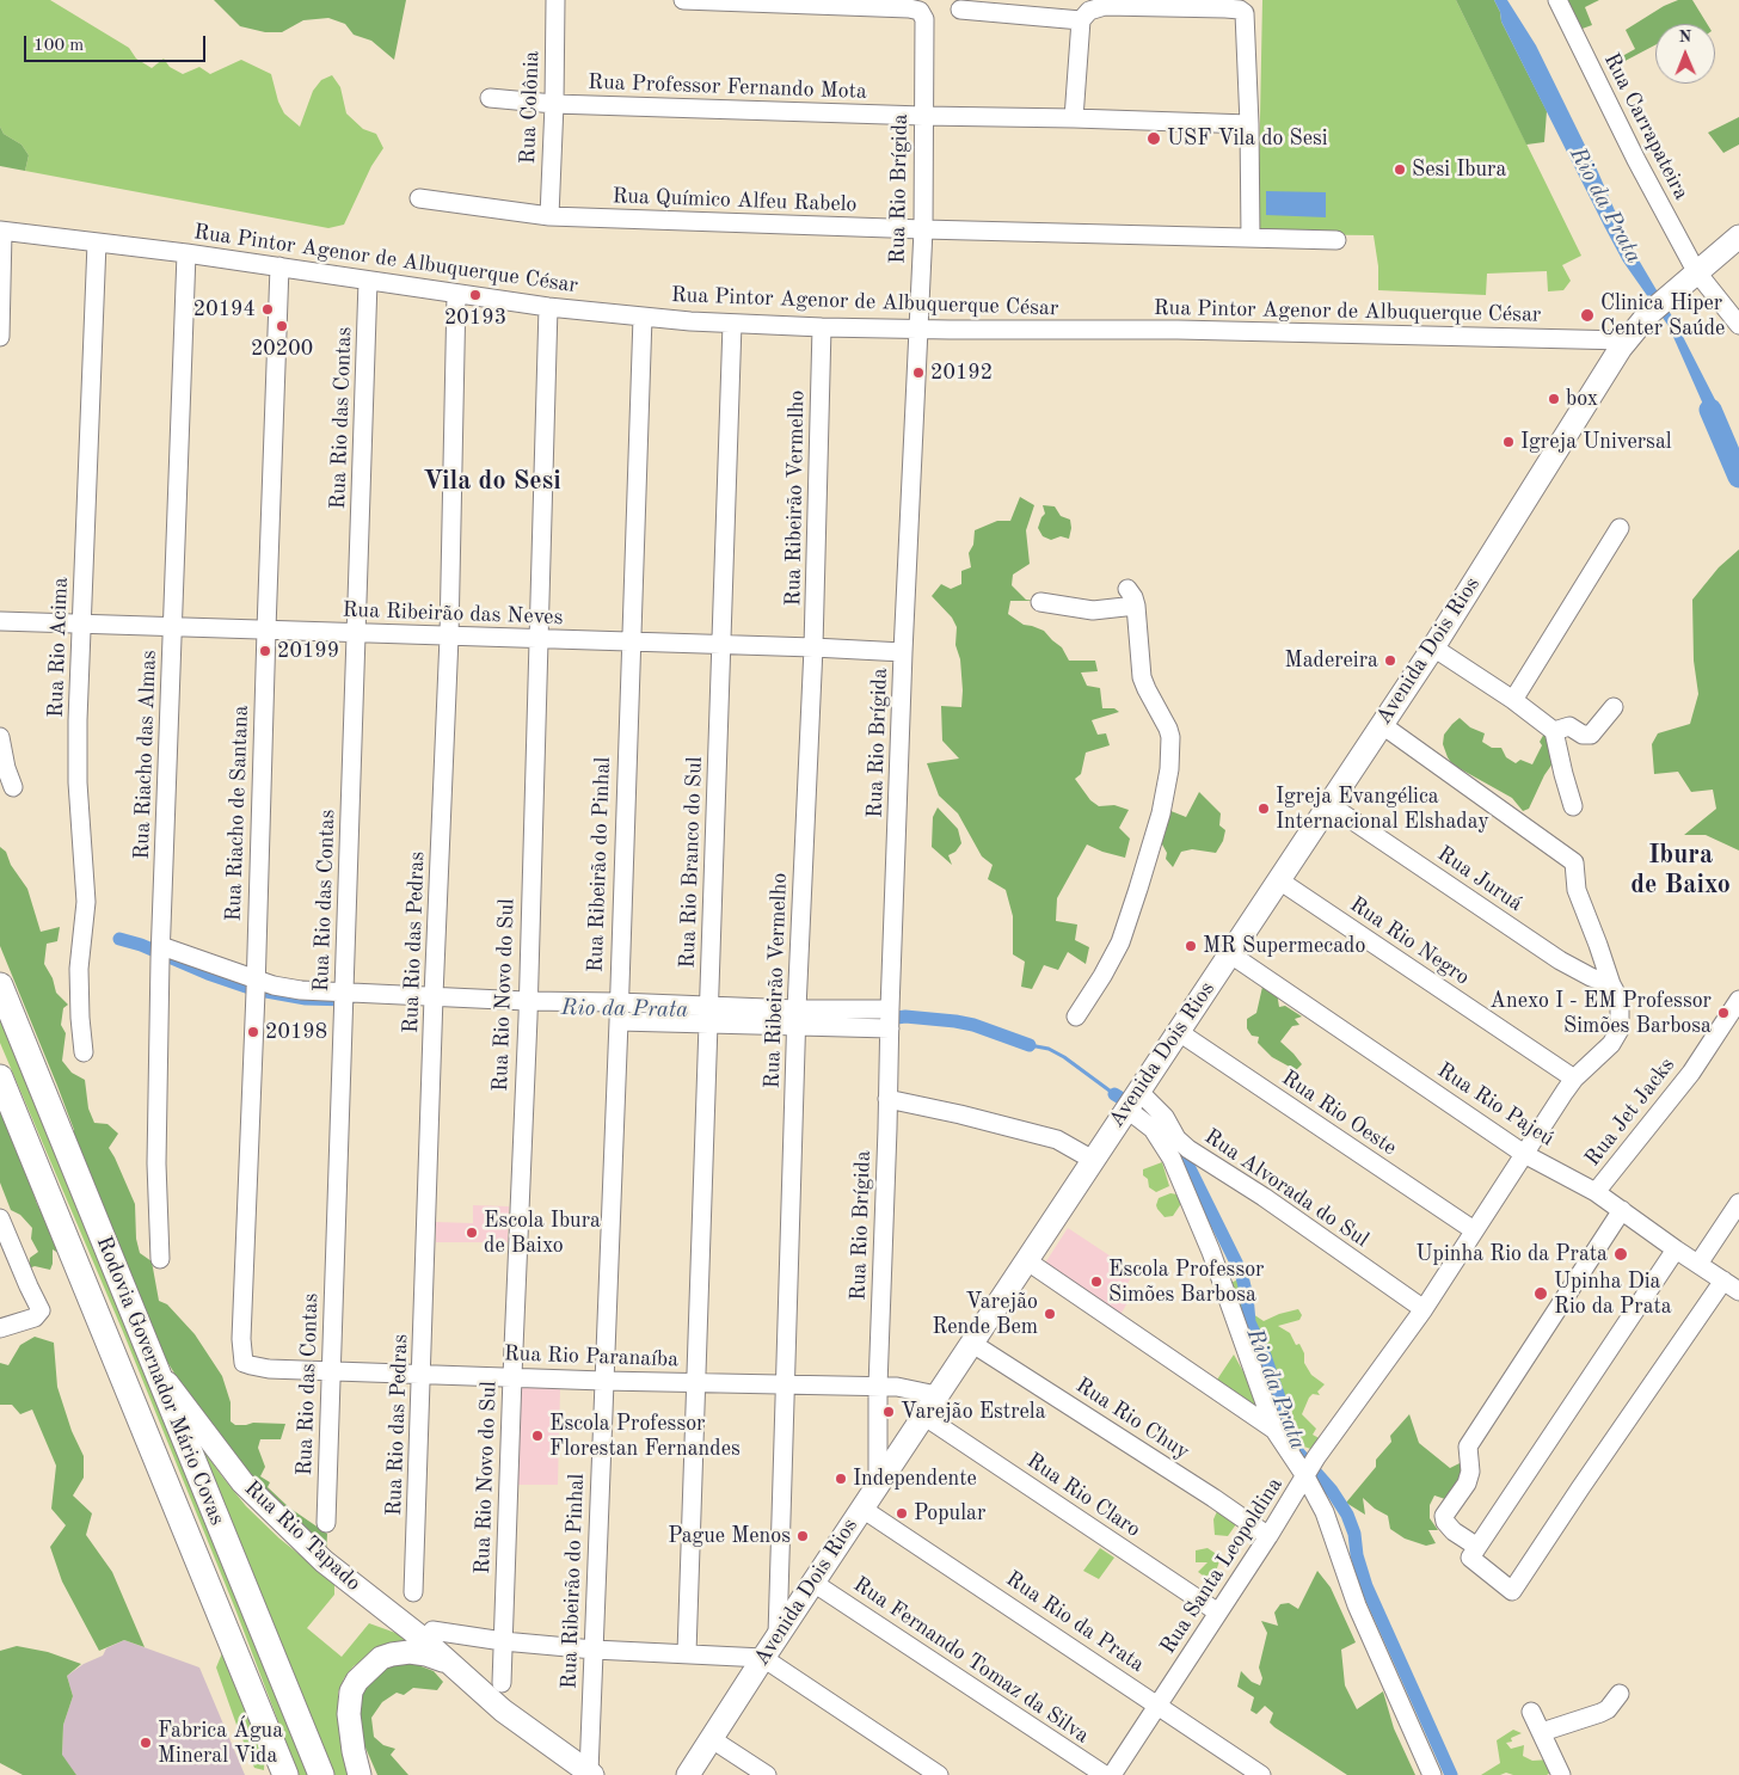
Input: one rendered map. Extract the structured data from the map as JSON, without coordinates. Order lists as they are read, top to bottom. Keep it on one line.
{"streets":{"highway":["Rodovia Governador Mário Covas"],"main road":["Avenida Dois Rios","Rua Rio Tapado"],"street":["Rua Professor Fernando Mota","Rua Colônia","Rua Carrapateira","Rua Rio Brígida","Rua Químico Alfeu Rabelo","Rua Pintor Agenor de Albuquerque César","Rua Rio das Contas","Rua Ribeirão Vermelho","Rua Ribeirão das Neves","Rua Rio Acima","Rua Riacho das Almas","Rua Riacho de Santana","Rua Rio Branco do Sul","Rua Ribeirão do Pinhal","Rua Juruá","Rua Rio Negro","Rua Rio das Pedras","Rua Rio Novo do Sul","Rua Rio Pajeú","Rua Jet Jacks","Rua Rio Oeste","Rua Alvorada do Sul","Rua Rio Paranaíba","Rua Rio Chuy","Rua Rio Claro","Rua Santa Leopoldina","Rua Rio da Prata","Rua Fernando Tomaz da Silva"]},"crossings":[["Rua Professor Fernando Mota","Rua Colônia"],["Rua Professor Fernando Mota","Rua Rio Brígida"],["Rua Colônia","Rua Químico Alfeu Rabelo"],["Rua Carrapateira","Avenida Dois Rios"],["Rua Rio Brígida","Rua Químico Alfeu Rabelo"],["Rua Rio Brígida","Rua Pintor Agenor de Albuquerque César"],["Rua Rio Brígida","Rua Ribeirão das Neves"],["Rua Rio Brígida","Avenida Dois Rios"],["Rua Rio Brígida","Rua Rio Paranaíba"],["Rua Pintor Agenor de Albuquerque César","Rua Rio das Contas"],["Rua Pintor Agenor de Albuquerque César","Rua Ribeirão Vermelho"],["Rua Pintor Agenor de Albuquerque César","Rua Rio Acima"],["Rua Pintor Agenor de Albuquerque César","Avenida Dois Rios"],["Rua Pintor Agenor de Albuquerque César","Rua Riacho das Almas"],["Rua Pintor Agenor de Albuquerque César","Rua Riacho de Santana"],["Rua Pintor Agenor de Albuquerque César","Rua Rio Branco do Sul"],["Rua Pintor Agenor de Albuquerque César","Rua Ribeirão do Pinhal"],["Rua Pintor Agenor de Albuquerque César","Rua Rio das Pedras"],["Rua Pintor Agenor de Albuquerque César","Rua Rio Novo do Sul"],["Rua Rio das Contas","Rua Ribeirão das Neves"],["Rua Rio das Contas","Rua Rio Paranaíba"],["Rua Ribeirão Vermelho","Rua Ribeirão das Neves"],["Rua Ribeirão Vermelho","Avenida Dois Rios"],["Rua Ribeirão Vermelho","Rua Rio Paranaíba"],["Rua Ribeirão das Neves","Rua Rio Acima"],["Rua Ribeirão das Neves","Rua Riacho das Almas"],["Rua Ribeirão das Neves","Rua Riacho de Santana"],["Rua Ribeirão das Neves","Rua Rio Branco do Sul"],["Rua Ribeirão das Neves","Rua Ribeirão do Pinhal"],["Rua Ribeirão das Neves","Rua Rio das Pedras"],["Rua Ribeirão das Neves","Rua Rio Novo do Sul"],["Avenida Dois Rios","Rua Juruá"],["Avenida Dois Rios","Rua Rio Negro"],["Avenida Dois Rios","Rua Rio Pajeú"],["Avenida Dois Rios","Rua Rio Oeste"],["Avenida Dois Rios","Rua Alvorada do Sul"],["Avenida Dois Rios","Rua Rio Paranaíba"],["Avenida Dois Rios","Rua Rio Chuy"],["Avenida Dois Rios","Rua Rio Claro"],["Avenida Dois Rios","Rua Santa Leopoldina"],["Avenida Dois Rios","Rua Rio da Prata"],["Avenida Dois Rios","Rua Fernando Tomaz da Silva"],["Rua Riacho de Santana","Rua Rio Paranaíba"],["Rua Rio Branco do Sul","Rua Rio Paranaíba"],["Rua Ribeirão do Pinhal","Rua Rio Paranaíba"],["Rua Ribeirão do Pinhal","Rua Rio Tapado"],["Rua Juruá","Rua Santa Leopoldina"],["Rua Rio Negro","Rua Santa Leopoldina"],["Rua Rio das Pedras","Rua Rio Paranaíba"],["Rua Rio Novo do Sul","Rua Rio Paranaíba"],["Rua Rio Pajeú","Rua Jet Jacks"],["Rua Rio Pajeú","Rua Santa Leopoldina"],["Rua Rio Oeste","Rua Santa Leopoldina"],["Rua Alvorada do Sul","Rua Santa Leopoldina"],["Rodovia Governador Mário Covas","Rua Rio Tapado"],["Rua Rio Chuy","Rua Santa Leopoldina"],["Rua Rio Claro","Rua Santa Leopoldina"],["Rua Santa Leopoldina","Rua Rio da Prata"]],"districts":["Vila do Sesi","Ibura de Baixo"],"water":["Rio da Prata"],"places":["USF Vila do Sesi","Sesi Ibura","20193","20194","Clinica Hiper Center Saúde","20200","20192","box","Igreja Universal","20199","Madereira","Igreja Evangélica Internacional Elshaday","MR Supermecado","Anexo I - EM Professor Simões Barbosa","20198","Escola Ibura de Baixo","Upinha Rio da Prata","Escola Professor Simões Barbosa","Upinha Dia Rio da Prata","Varejão Rende Bem","Varejão Estrela","Escola Professor Florestan Fernandes","Independente","Popular","Pague Menos","Fabrica Água Mineral Vida"],"scale_bar":"100 m","north":"top"}
